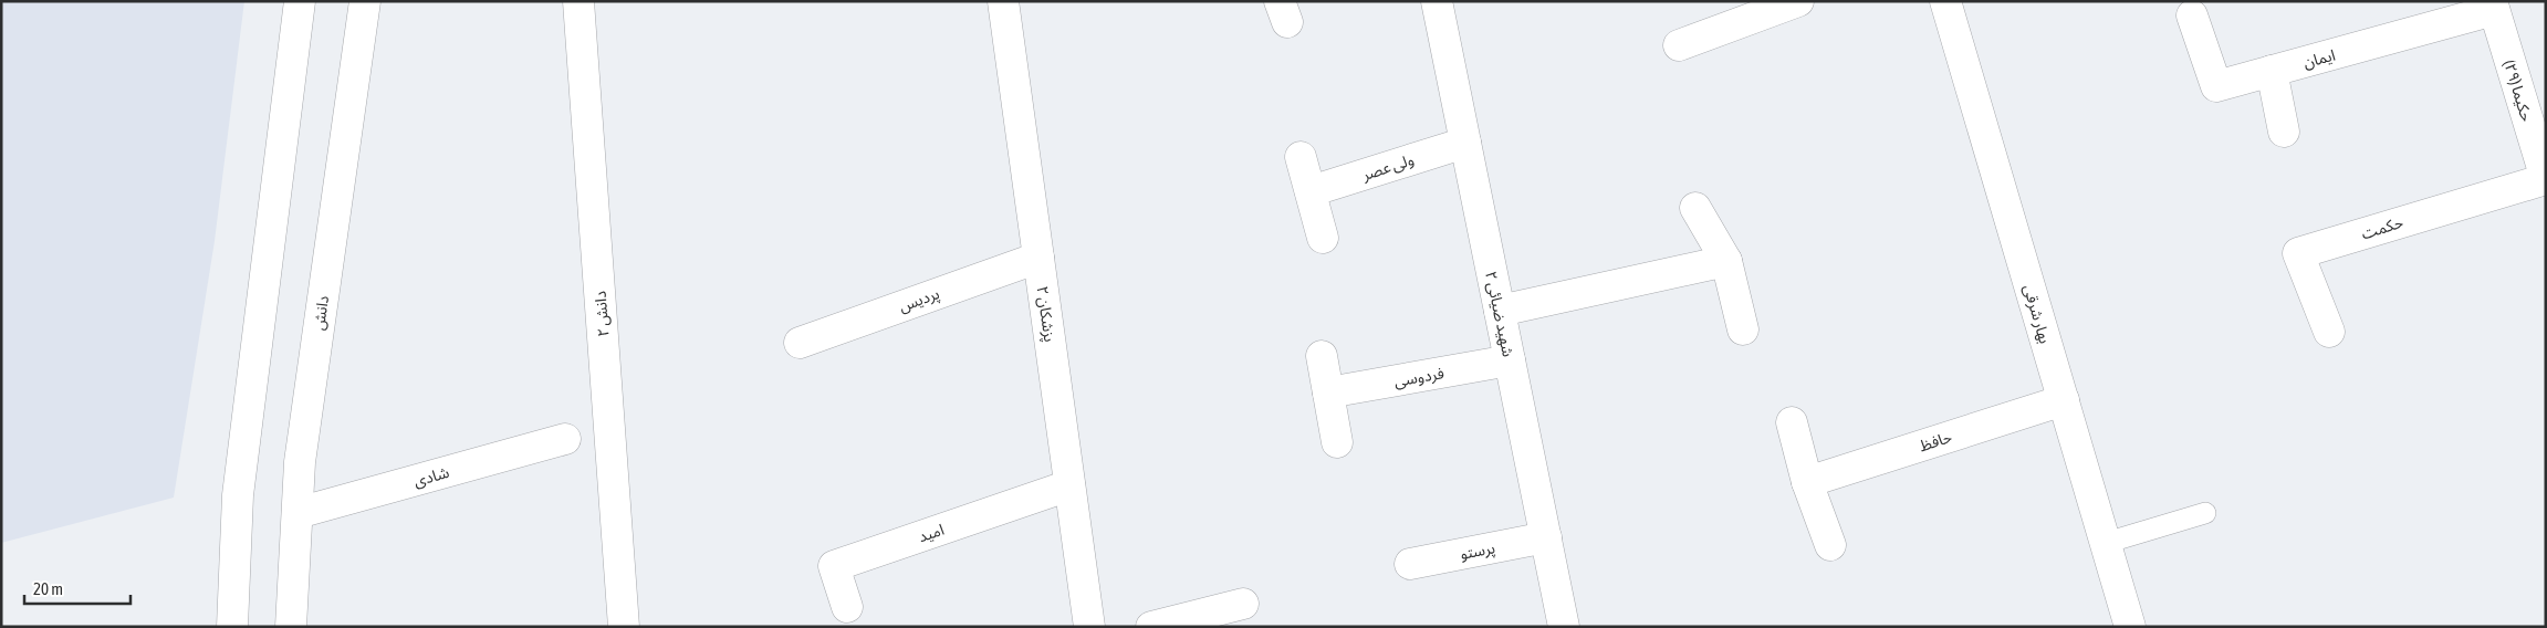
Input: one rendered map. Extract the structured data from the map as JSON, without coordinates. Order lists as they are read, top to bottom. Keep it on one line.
{"streets":{"street":["ایمان","حکیما (۲۹)","ولی عصر","حکمت","پردیس","دانش","دانش ۲","پزشکان ۲","شهید ضیائی ۲","بهار شرقی","فردوسی","حافظ","شادی","امید","پرستو"]},"crossings":[["ایمان","حکیما (۲۹)"],["حکیما (۲۹)","حکمت"],["ولی عصر","شهید ضیائی ۲"],["پردیس","پزشکان ۲"],["دانش","شادی"],["پزشکان ۲","امید"],["شهید ضیائی ۲","فردوسی"],["شهید ضیائی ۲","پرستو"],["بهار شرقی","حافظ"]],"scale_bar":"20 m"}
